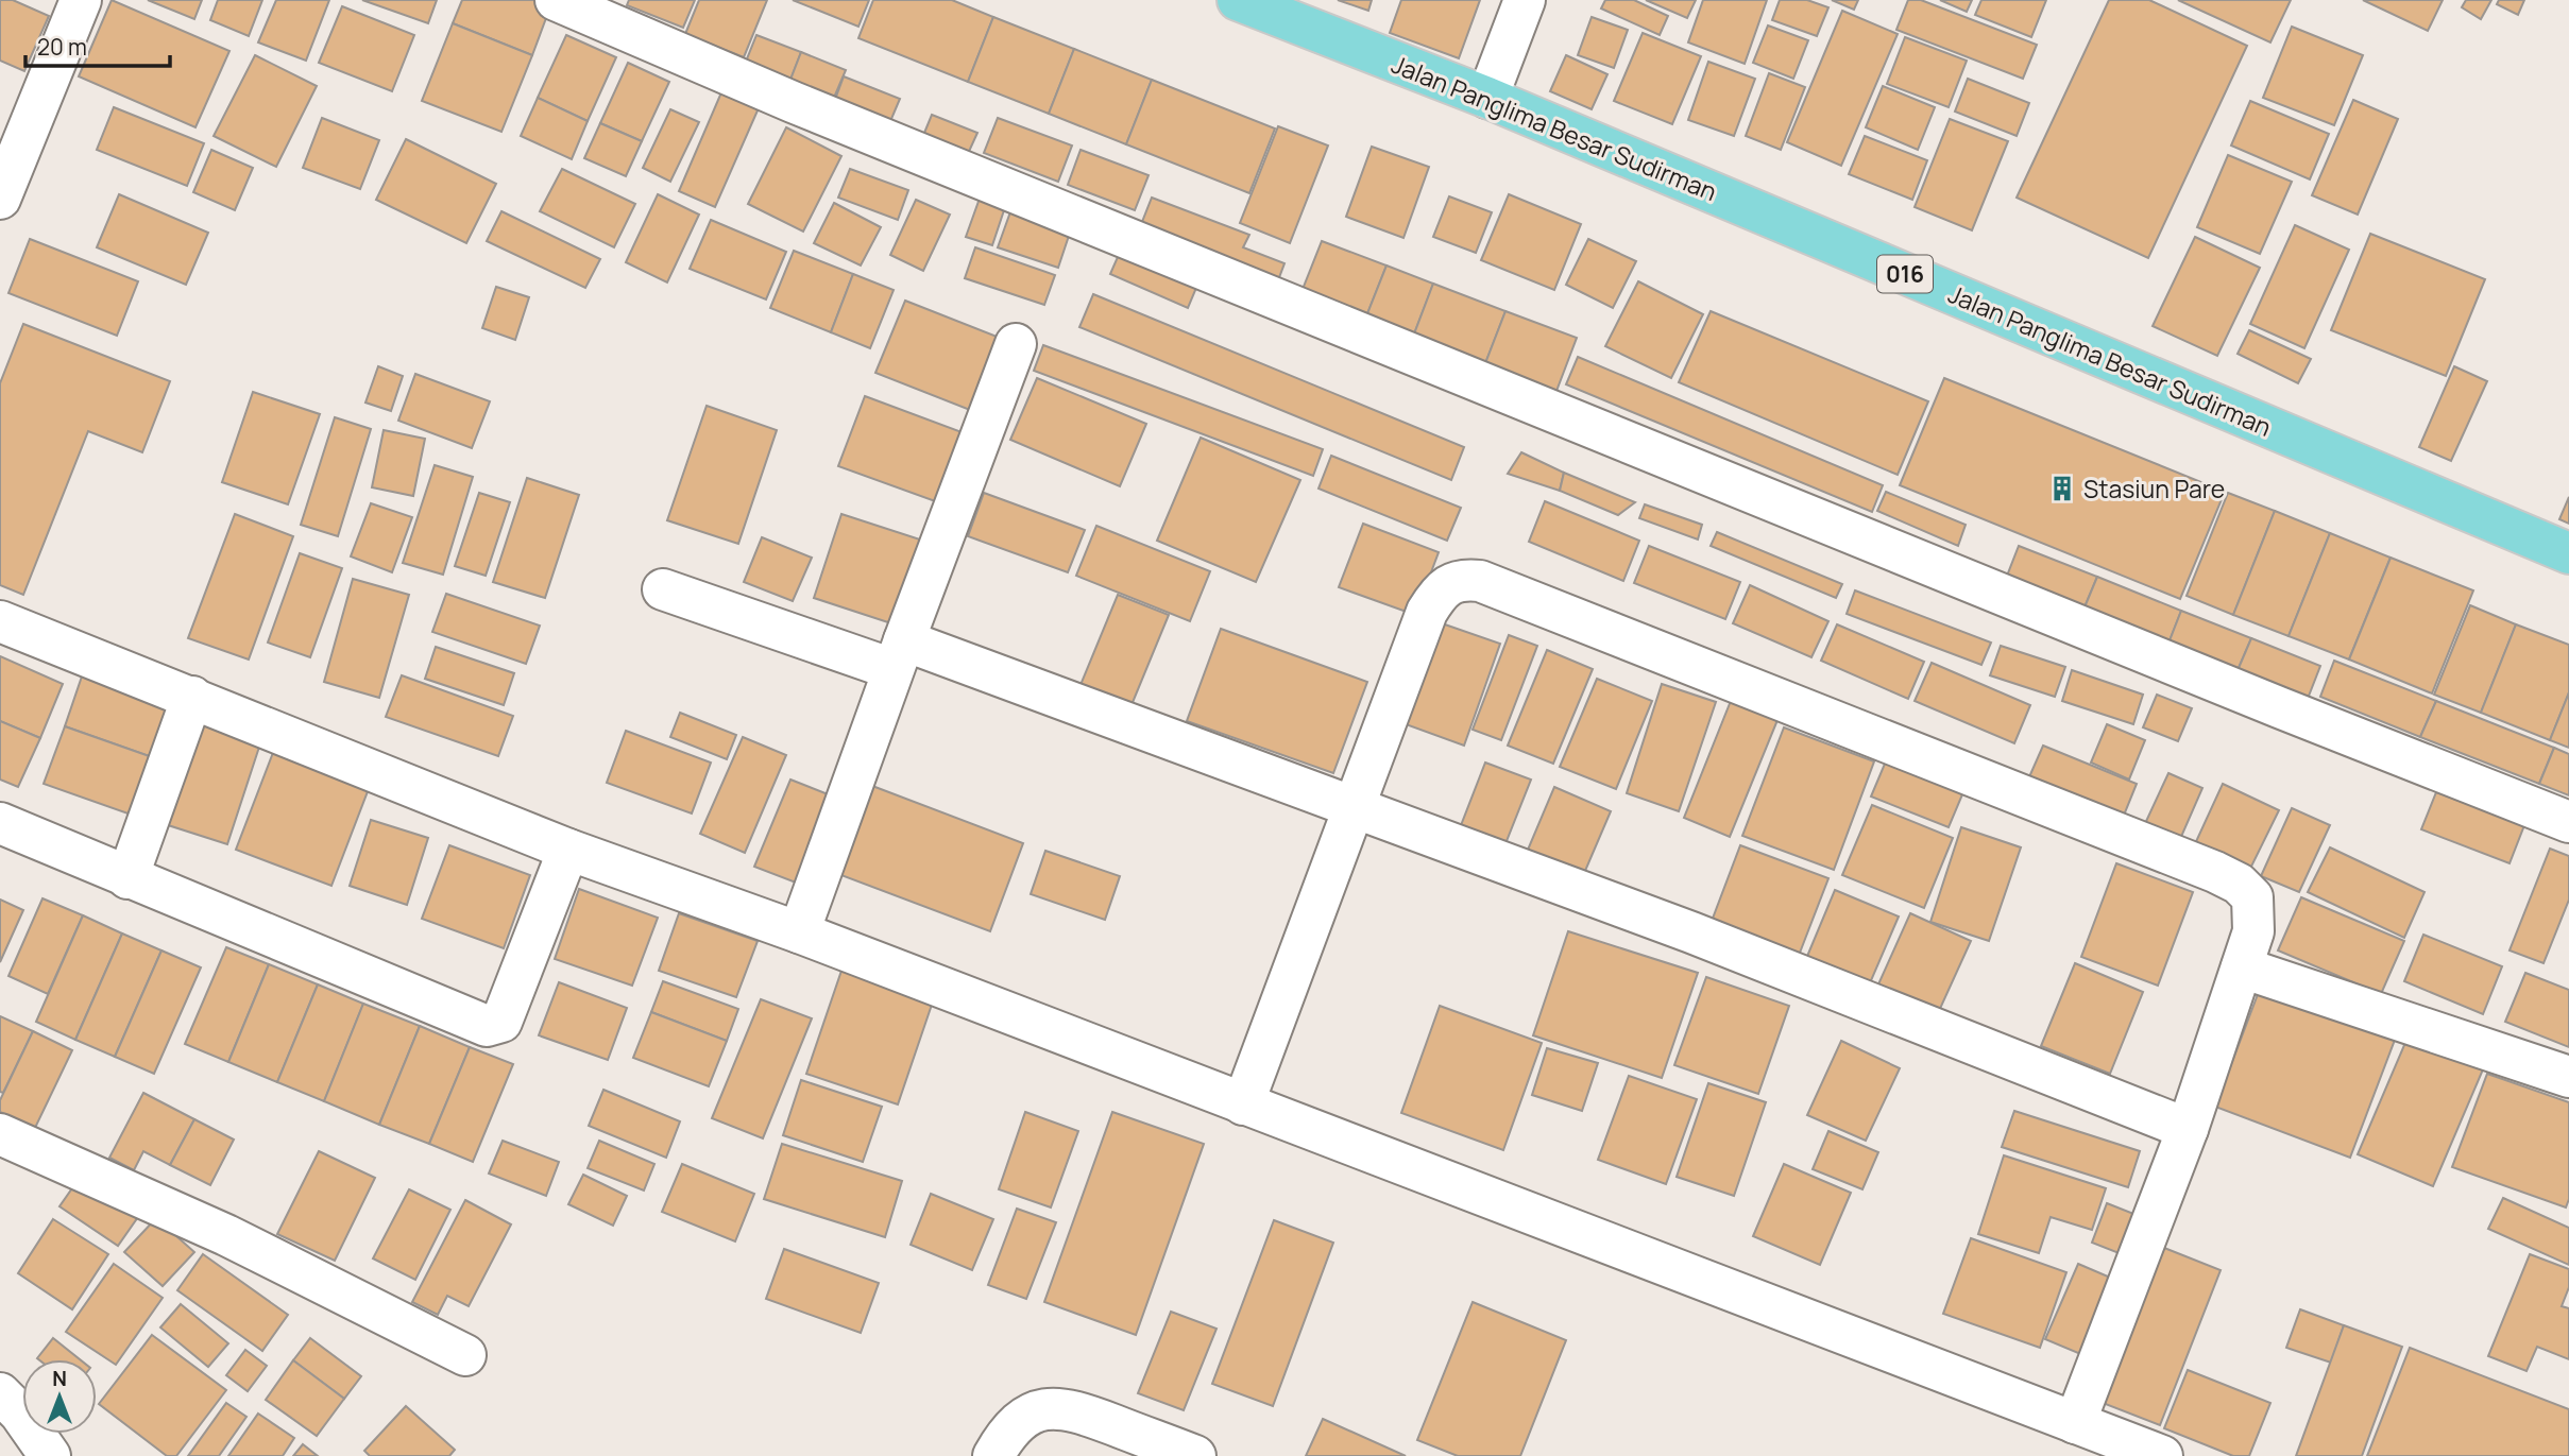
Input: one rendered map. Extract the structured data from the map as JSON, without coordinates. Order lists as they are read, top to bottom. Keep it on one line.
{"streets":{"main road":["Jalan Panglima Besar Sudirman","016"]},"places":{"building":["Stasiun Pare"]},"scale_bar":"20 m","north":"top"}
